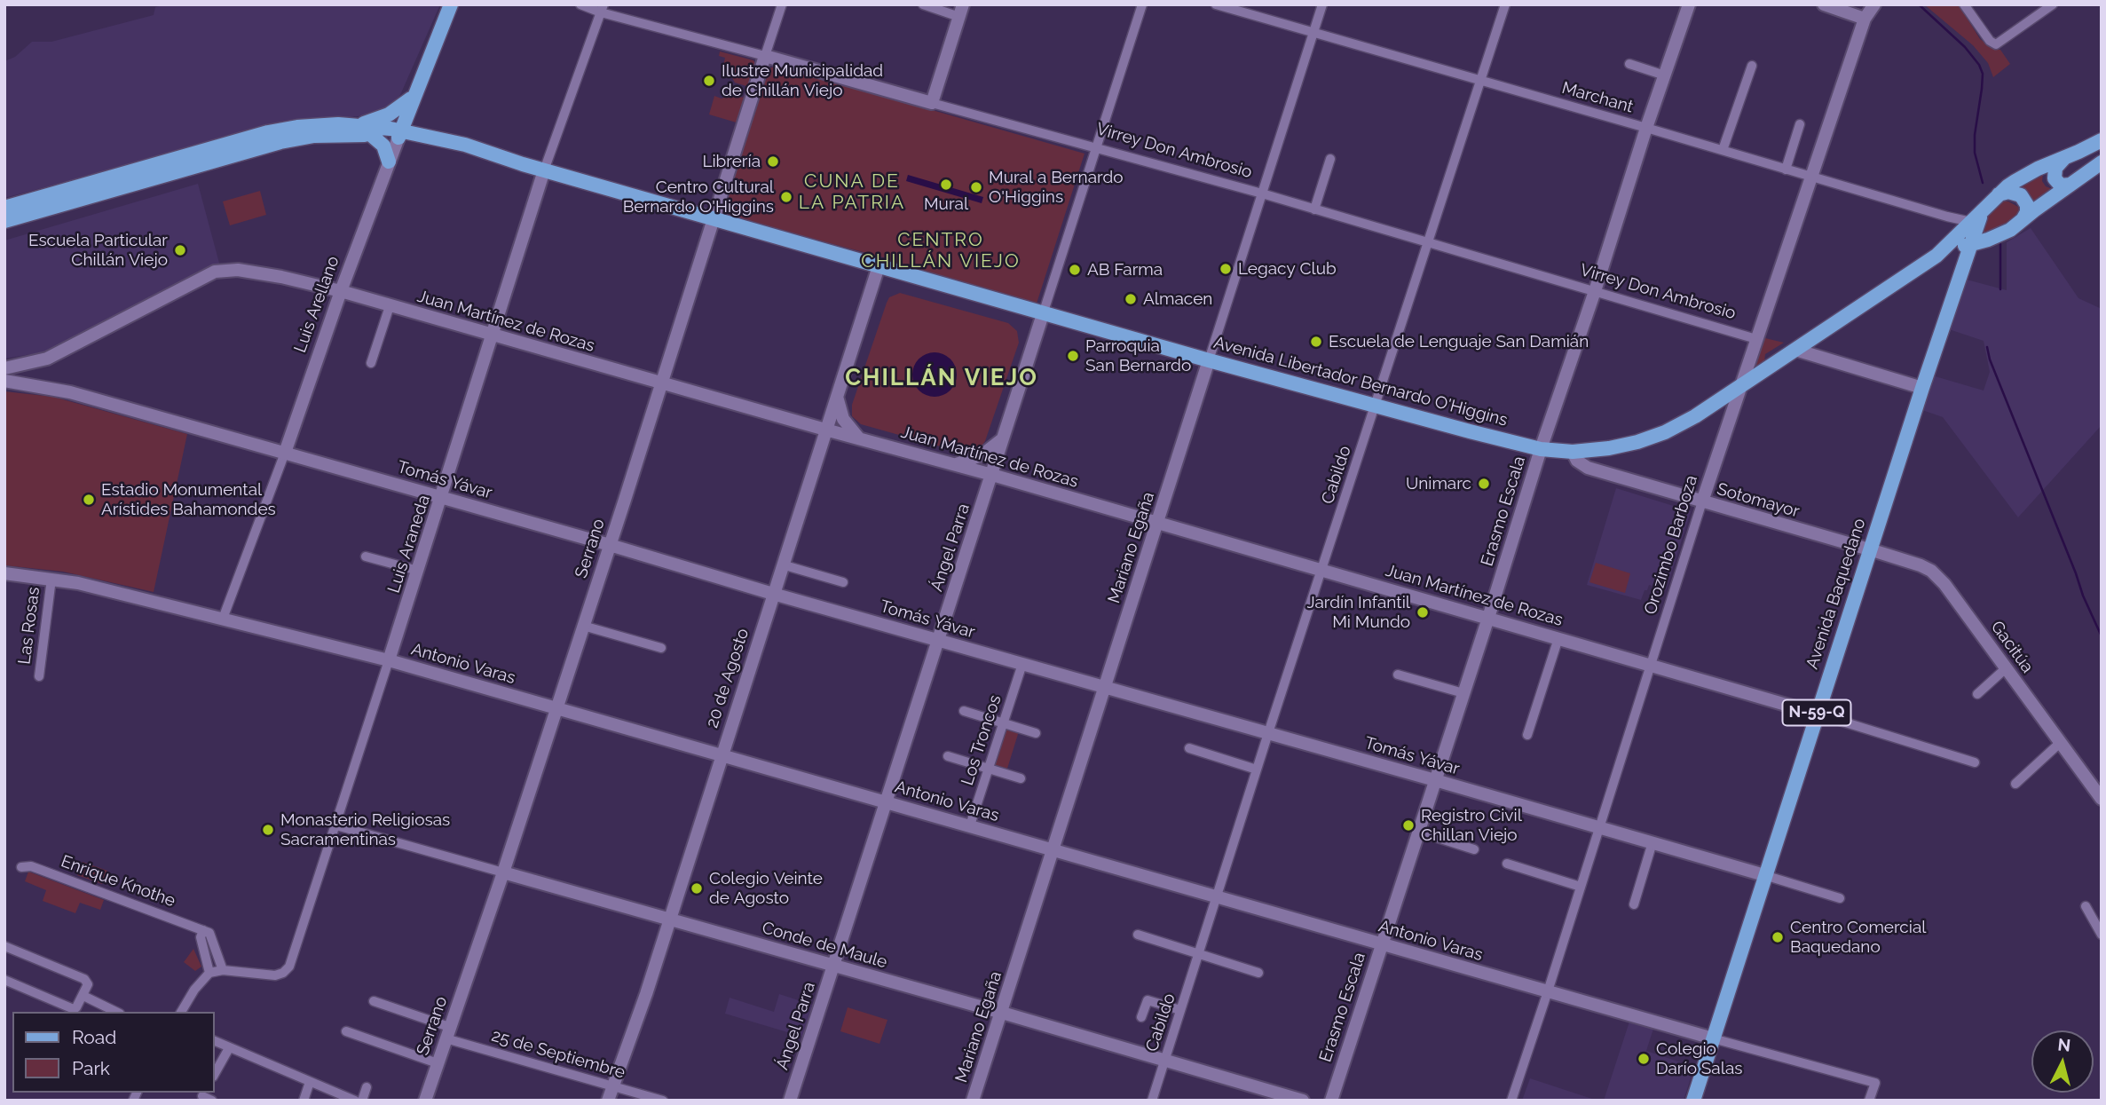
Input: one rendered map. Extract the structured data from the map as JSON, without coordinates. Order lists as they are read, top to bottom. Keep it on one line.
{"streets":{"main road":["Luis Arellano","Avenida Libertador Bernardo O'Higgins","Avenida Baquedano","N-59-Q"],"street":["Marchant","Virrey Don Ambrosio","Juan Martínez de Rozas","Cabildo","Tomás Yávar","Sotomayor","Erasmo Escala","Luis Araneda","Orozimbo Barboza","Ángel Parra","Mariano Egaña","Serrano","Las Rosas","Gacitúa","Antonio Varas","20 de Agosto","Los Troncos","Enrique Knothe","Conde de Maule","25 de Septiembre"]},"crossings":[["Marchant","Avenida Libertador Bernardo O'Higgins"],["Marchant","Cabildo"],["Marchant","Erasmo Escala"],["Marchant","Orozimbo Barboza"],["Marchant","Mariano Egaña"],["Virrey Don Ambrosio","Cabildo"],["Virrey Don Ambrosio","Erasmo Escala"],["Virrey Don Ambrosio","Luis Araneda"],["Virrey Don Ambrosio","Orozimbo Barboza"],["Virrey Don Ambrosio","Ángel Parra"],["Virrey Don Ambrosio","Mariano Egaña"],["Virrey Don Ambrosio","Serrano"],["Luis Arellano","Juan Martínez de Rozas"],["Luis Arellano","Avenida Libertador Bernardo O'Higgins"],["Luis Arellano","Tomás Yávar"],["Luis Arellano","Antonio Varas"],["Juan Martínez de Rozas","Cabildo"],["Juan Martínez de Rozas","Erasmo Escala"],["Juan Martínez de Rozas","Luis Araneda"],["Juan Martínez de Rozas","Orozimbo Barboza"],["Juan Martínez de Rozas","Ángel Parra"],["Juan Martínez de Rozas","Mariano Egaña"],["Juan Martínez de Rozas","Serrano"],["Juan Martínez de Rozas","Avenida Baquedano"],["Juan Martínez de Rozas","20 de Agosto"],["Avenida Libertador Bernardo O'Higgins","Cabildo"],["Avenida Libertador Bernardo O'Higgins","Sotomayor"],["Avenida Libertador Bernardo O'Higgins","Erasmo Escala"],["Avenida Libertador Bernardo O'Higgins","Luis Araneda"],["Avenida Libertador Bernardo O'Higgins","Orozimbo Barboza"],["Avenida Libertador Bernardo O'Higgins","Ángel Parra"],["Avenida Libertador Bernardo O'Higgins","Mariano Egaña"],["Avenida Libertador Bernardo O'Higgins","Serrano"],["Avenida Libertador Bernardo O'Higgins","Avenida Baquedano"],["Avenida Libertador Bernardo O'Higgins","20 de Agosto"],["Cabildo","Tomás Yávar"],["Cabildo","Antonio Varas"],["Cabildo","Conde de Maule"],["Tomás Yávar","Erasmo Escala"],["Tomás Yávar","Luis Araneda"],["Tomás Yávar","Orozimbo Barboza"],["Tomás Yávar","Ángel Parra"],["Tomás Yávar","Mariano Egaña"],["Tomás Yávar","Serrano"],["Tomás Yávar","Avenida Baquedano"],["Tomás Yávar","20 de Agosto"],["Tomás Yávar","Los Troncos"],["Sotomayor","Orozimbo Barboza"],["Sotomayor","Avenida Baquedano"],["Sotomayor","Gacitúa"],["Erasmo Escala","Antonio Varas"],["Luis Araneda","Antonio Varas"],["Luis Araneda","Conde de Maule"],["Orozimbo Barboza","Antonio Varas"],["Ángel Parra","Antonio Varas"],["Ángel Parra","Conde de Maule"],["Mariano Egaña","Antonio Varas"],["Mariano Egaña","Conde de Maule"],["Serrano","Antonio Varas"],["Serrano","Conde de Maule"],["Serrano","25 de Septiembre"],["Avenida Baquedano","Gacitúa"],["Avenida Baquedano","Antonio Varas"],["Las Rosas","Antonio Varas"],["Antonio Varas","20 de Agosto"],["Antonio Varas","Los Troncos"],["20 de Agosto","Conde de Maule"],["20 de Agosto","25 de Septiembre"]],"districts":["CUNA DE LA PATRIA","CENTRO CHILLÁN VIEJO","CHILLÁN VIEJO"],"places":["Ilustre Municipalidad de Chillán Viejo","Librería","Mural","Mural a Bernardo O'Higgins","Centro Cultural Bernardo O'Higgins","Escuela Particular Chillán Viejo","Legacy Club","AB Farma","Almacen","Escuela de Lenguaje San Damián","Parroquia San Bernardo","Unimarc","Estadio Monumental Arístides Bahamondes","Jardín Infantil Mi Mundo","Registro Civil Chillan Viejo","Monasterio Religiosas Sacramentinas","Colegio Veinte de Agosto","Centro Comercial Baquedano","Colegio Darío Salas"],"legend":["Road","Park"],"north":"top"}
